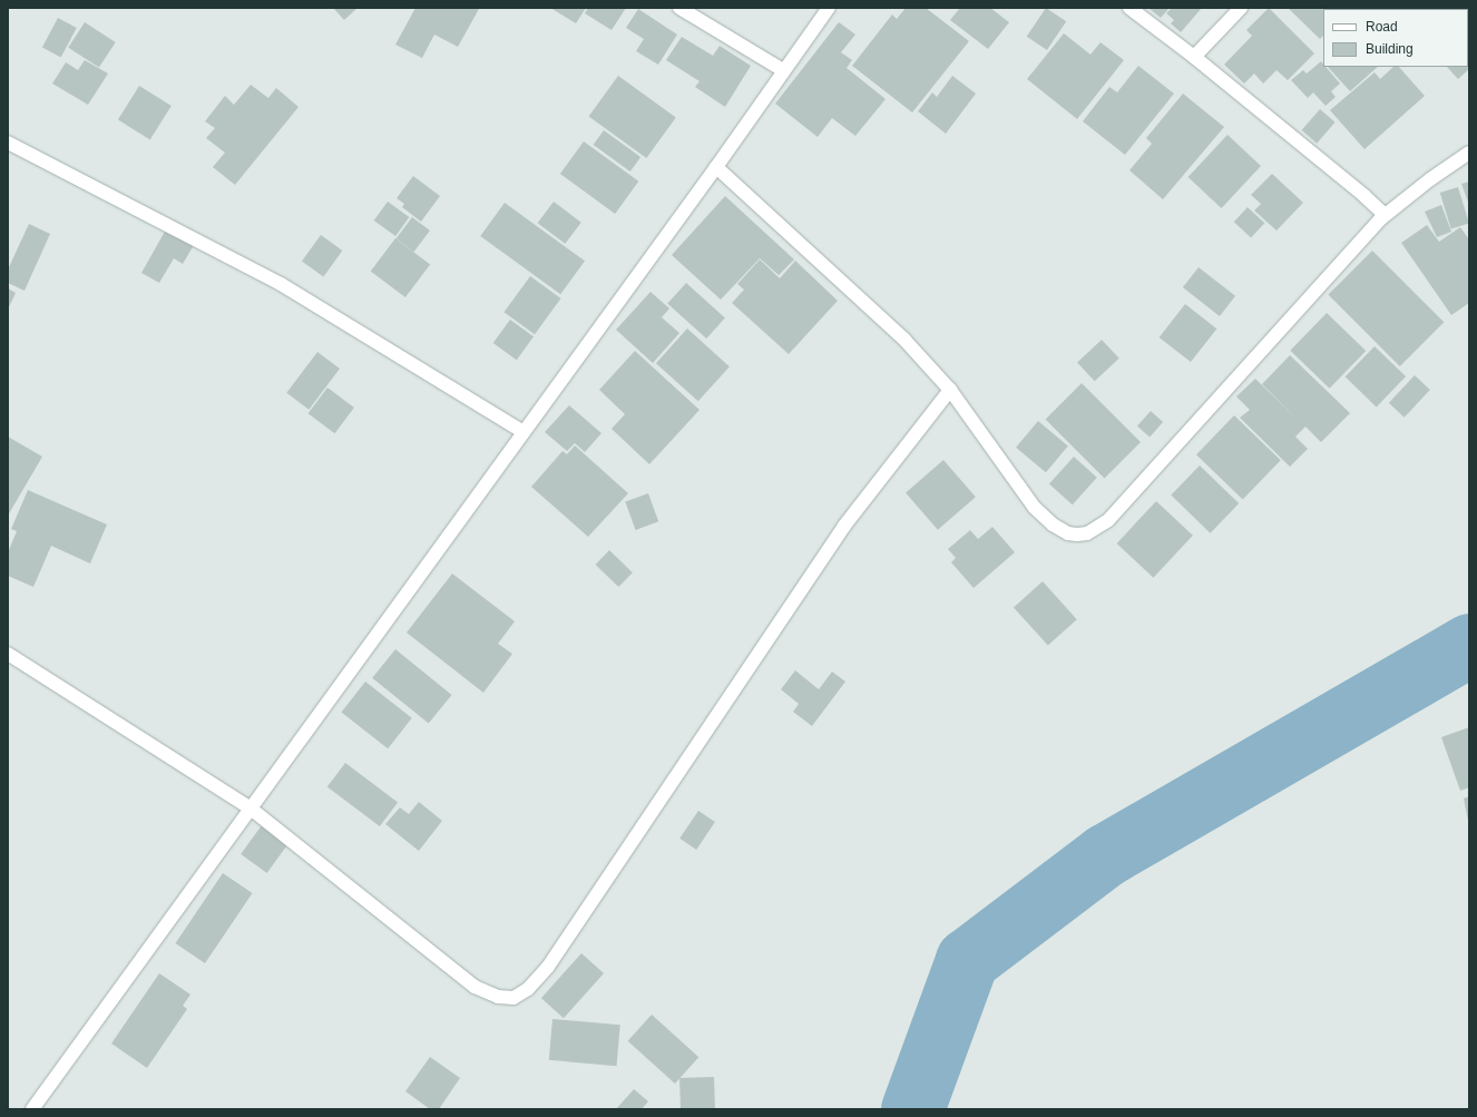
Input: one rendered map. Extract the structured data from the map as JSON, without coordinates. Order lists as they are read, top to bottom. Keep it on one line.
{"legend":["Road","Building"]}
